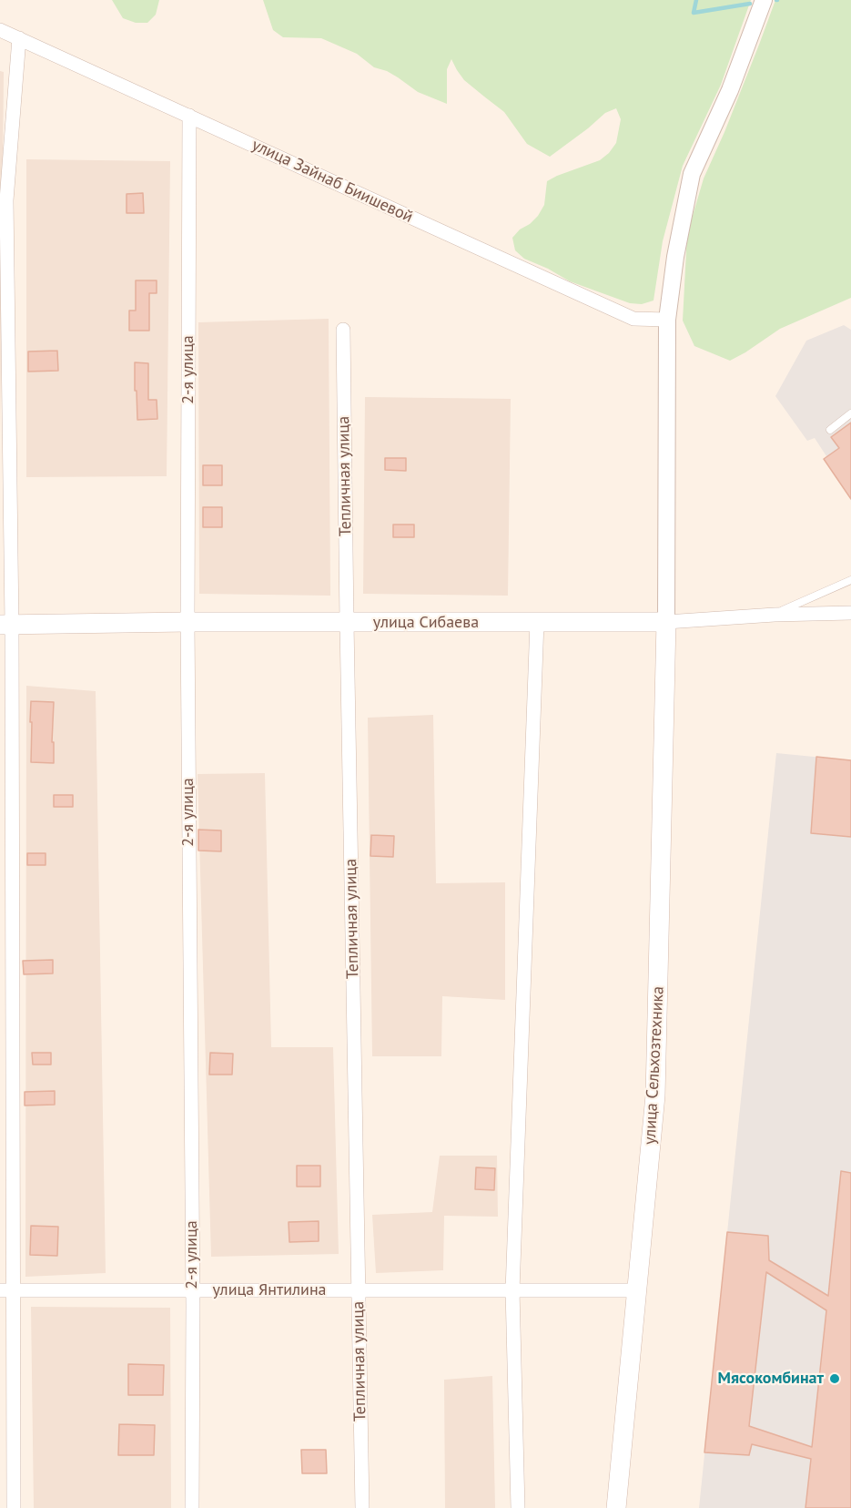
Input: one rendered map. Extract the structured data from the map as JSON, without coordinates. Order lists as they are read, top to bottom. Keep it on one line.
{"streets":{"main road":["улица Сибаева","улица Сельхозтехника"],"street":["улица Зайнаб Биишевой","2-я улица","Тепличная улица","улица Янтилина"]},"crossings":[["улица Зайнаб Биишевой","2-я улица"],["2-я улица","улица Сибаева"],["2-я улица","улица Янтилина"],["Тепличная улица","улица Сибаева"],["Тепличная улица","улица Янтилина"],["улица Сибаева","улица Сельхозтехника"],["улица Сельхозтехника","улица Янтилина"]],"places":["Мясокомбинат"]}
